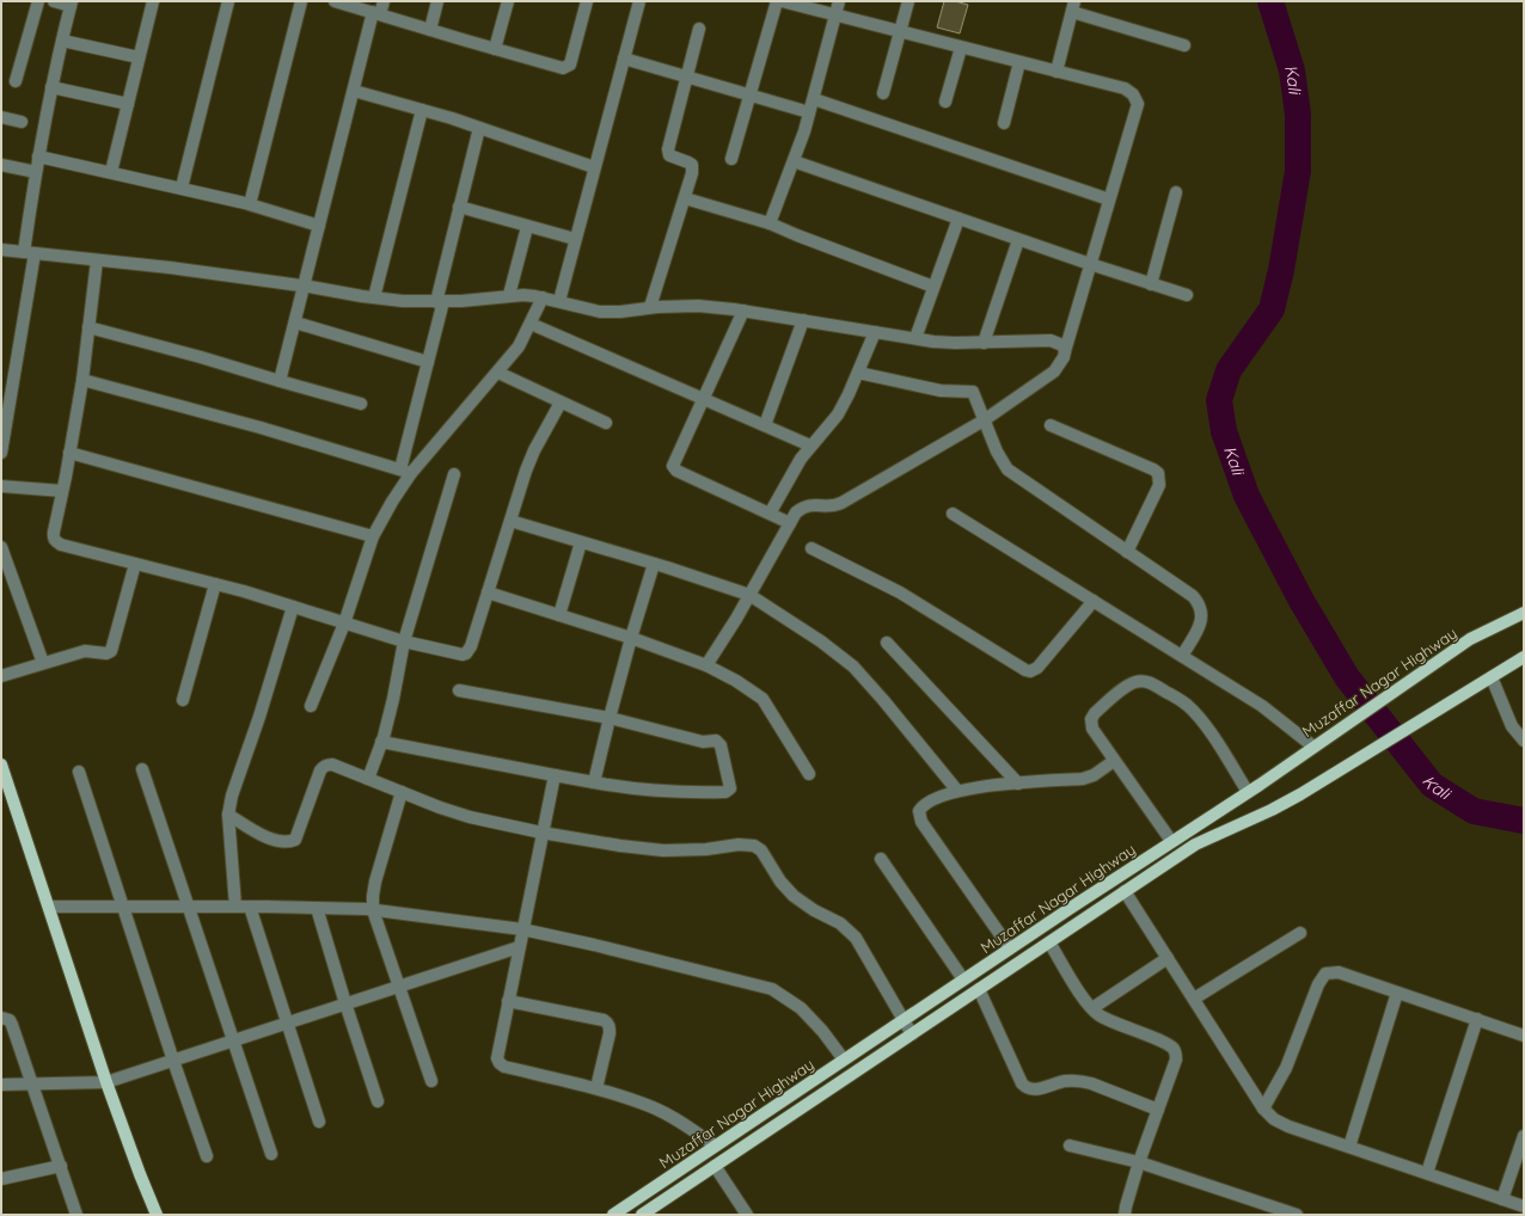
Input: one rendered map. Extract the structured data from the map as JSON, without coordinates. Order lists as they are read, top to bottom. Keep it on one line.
{"streets":{"main road":["Muzaffar Nagar Highway"]},"water":["Kali"]}
